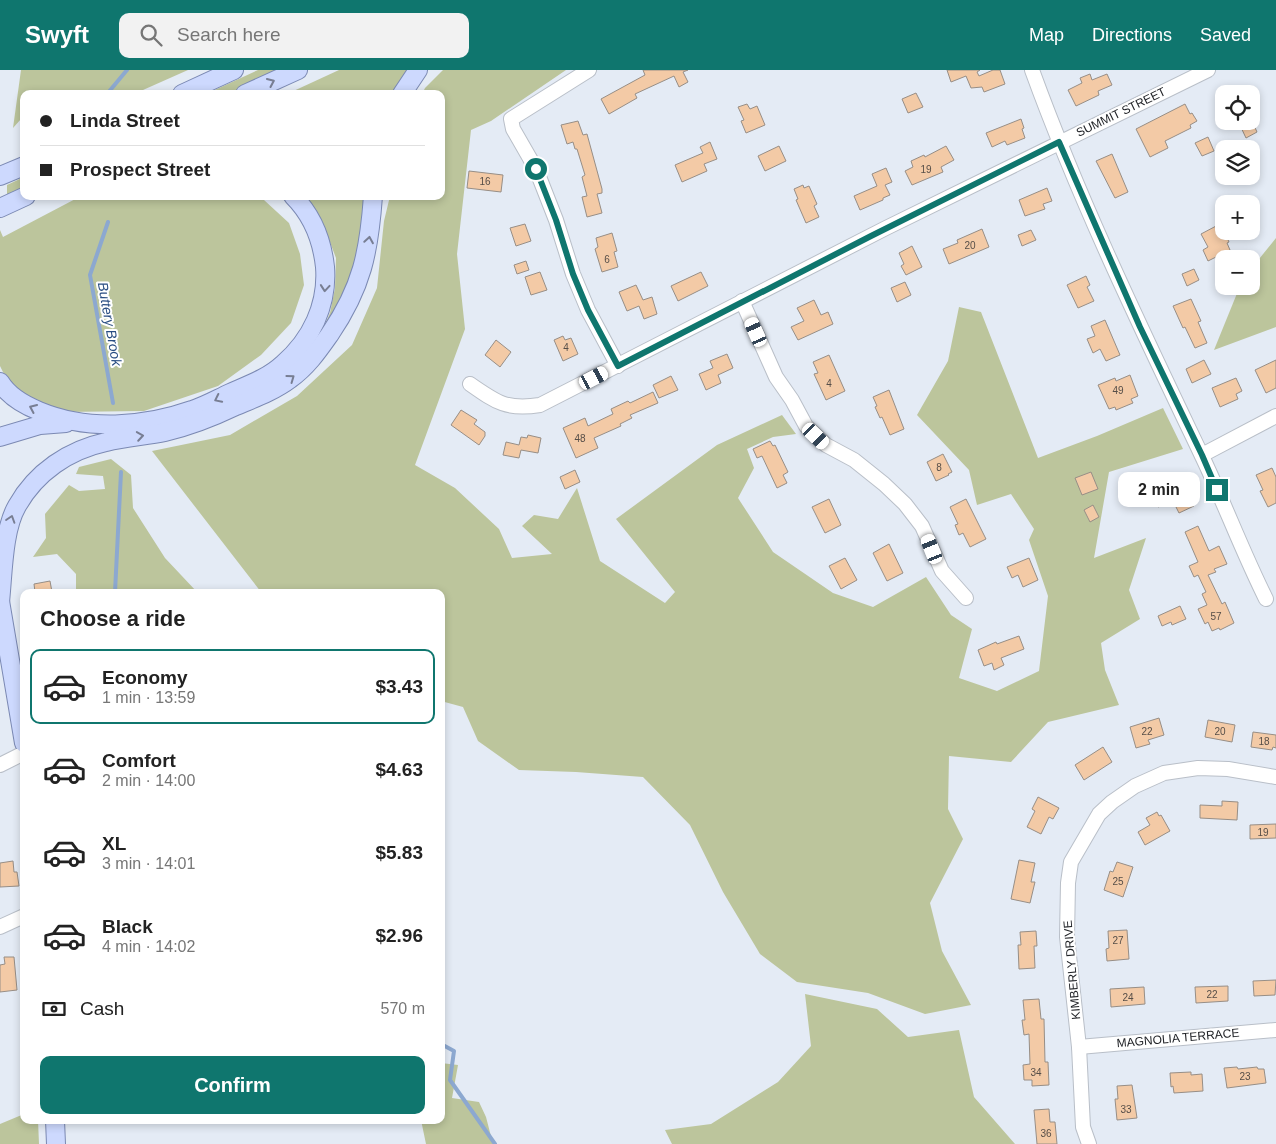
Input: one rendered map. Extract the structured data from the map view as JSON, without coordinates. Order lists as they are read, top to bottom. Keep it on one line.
{"streets":{"street":["SUMMIT STREET","KIMBERLY DRIVE","MAGNOLIA TERRACE"]},"crossings":[["KIMBERLY DRIVE","MAGNOLIA TERRACE"]],"water":["Buttery Brook"],"house_numbers":["19","16","20","6","4","4","49","48","8","57","22","20","18","19","25","27","22","24","34","23","33","36"],"page":{"header":"Swyft","search":"Search here","nav":["Map","Directions","Saved"],"map_buttons":["+","−"],"banner":["Linda Street","Prospect Street"],"bubble":"2 min","heading":"Choose a ride","list":[{"name":"Economy","note":"1 min · 13:59","value":"$3.43"},{"name":"Comfort","note":"2 min · 14:00","value":"$4.63"},{"name":"XL","note":"3 min · 14:01","value":"$5.83"},{"name":"Black","note":"4 min · 14:02","value":"$2.96"}],"pay":["Cash","570 m"],"buttons":"Confirm"}}
